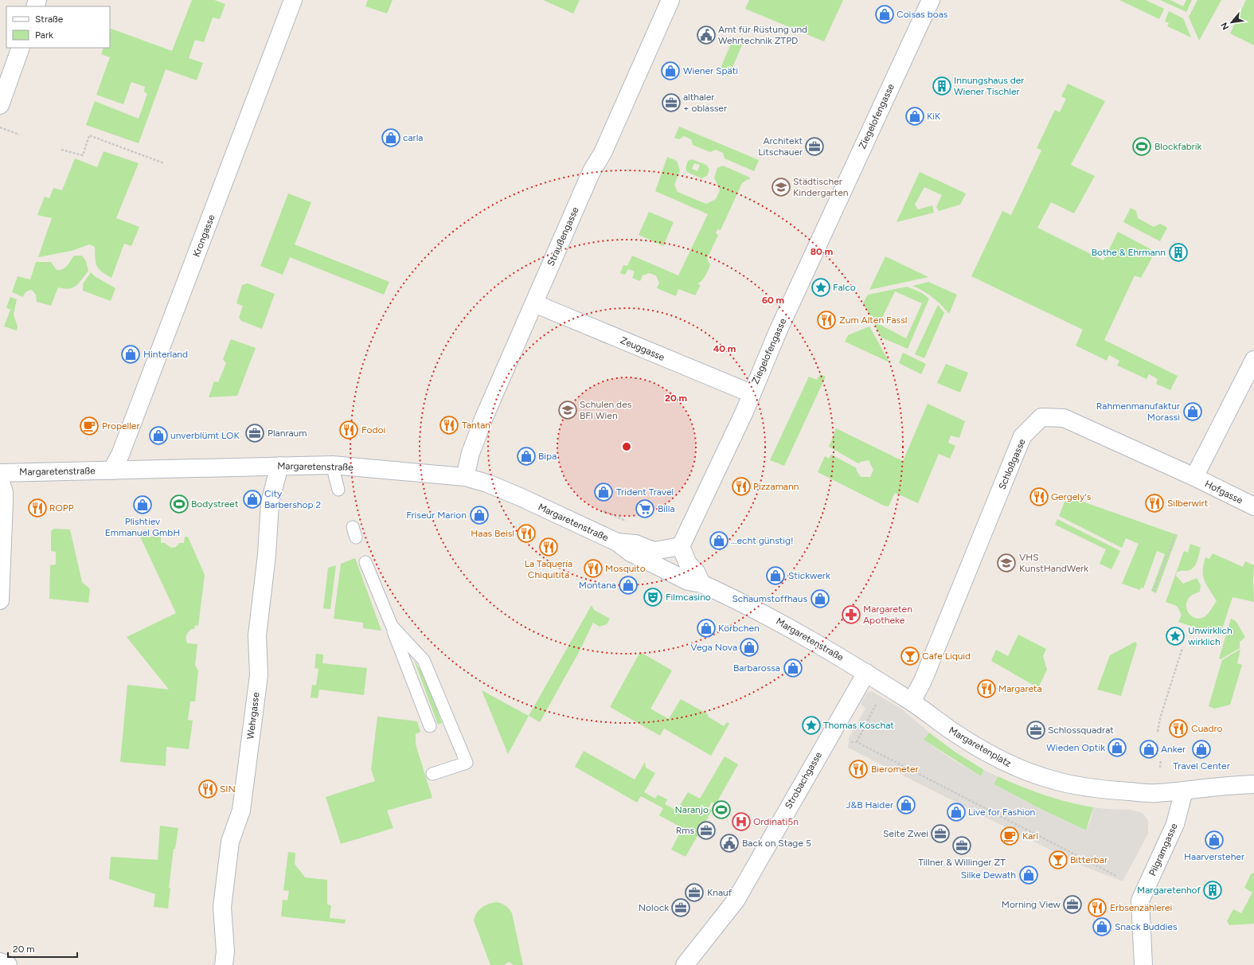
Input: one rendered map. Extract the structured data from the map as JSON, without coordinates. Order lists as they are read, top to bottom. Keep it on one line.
{"streets":{"street":["Ziegelofengasse","Krongasse","Straußengasse","Zeuggasse","Schloßgasse","Margaretenstraße","Hofgasse","Wehrgasse","Margaretenplatz","Strobachgasse","Pilgramgasse"]},"crossings":[["Ziegelofengasse","Zeuggasse"],["Ziegelofengasse","Margaretenstraße"],["Krongasse","Margaretenstraße"],["Straußengasse","Zeuggasse"],["Straußengasse","Margaretenstraße"],["Schloßgasse","Hofgasse"],["Schloßgasse","Margaretenplatz"],["Margaretenstraße","Wehrgasse"],["Margaretenstraße","Margaretenplatz"],["Margaretenstraße","Strobachgasse"],["Margaretenplatz","Strobachgasse"],["Margaretenplatz","Pilgramgasse"]],"places":{"shop":["Coisas boas","Wiener Späti","KiK","carla","Hinterland","Rahmenmanufaktur Morassi","unverblümt LOK","Bipa","Trident Travel","City Barbershop 2","Plishtiev Emmanuel GmbH","Friseur Marion","...echt günstig!","Stickwerk","Montana","Schaumstoffhaus","Körbchen","Vega Nova","Barbarossa","Wieden Optik","Anker","Travel Center","J&B Haider","Live for Fashion","Haarversteher","Silke Dewath","Snack Buddies"],"public building":["Amt für Rüstung und Wehrtechnik ZTPD","Back on Stage 5"],"building":["Innungshaus der Wiener Tischler","Bothe & Ehrmann","Margaretenhof"],"office":["althaler + oblasser","Architekt Litschauer","Planraum","Schlossquadrat","Rms","Seite Zwei","Tillner & Willinger ZT","Knauf","Morning View","Nolock"],"sports":["Blockfabrik","Bodystreet","Naranjo"],"school or university":["Städtischer Kindergarten","Schulen des BFI Wien","VHS KunstHandWerk"],"place":["Falco","Unwirklich wirklich","Thomas Koschat"],"restaurant":["Zum Alten Fassl","Tantan","Fodoi","Pizzamann","Gergely's","Silberwirt","ROPP","Haas Beisl","La Taquería Chiquitita","Mosquito","Margareta","Cuadro","Bierometer","SIN","Erbsenzählerei"],"cafe":["Propeller","Karl"],"supermarket":["Billa"],"theatre":["Filmcasino"],"pharmacy":["Margareten Apotheke"],"bar":["Cafe Liquid","Bitterbar"],"hospital":["Ordinati5n"]},"legend":["Straße","Park"],"scale_bar":"20 m","north":"bottom left","rings":["80 m","60 m","40 m","20 m"]}
